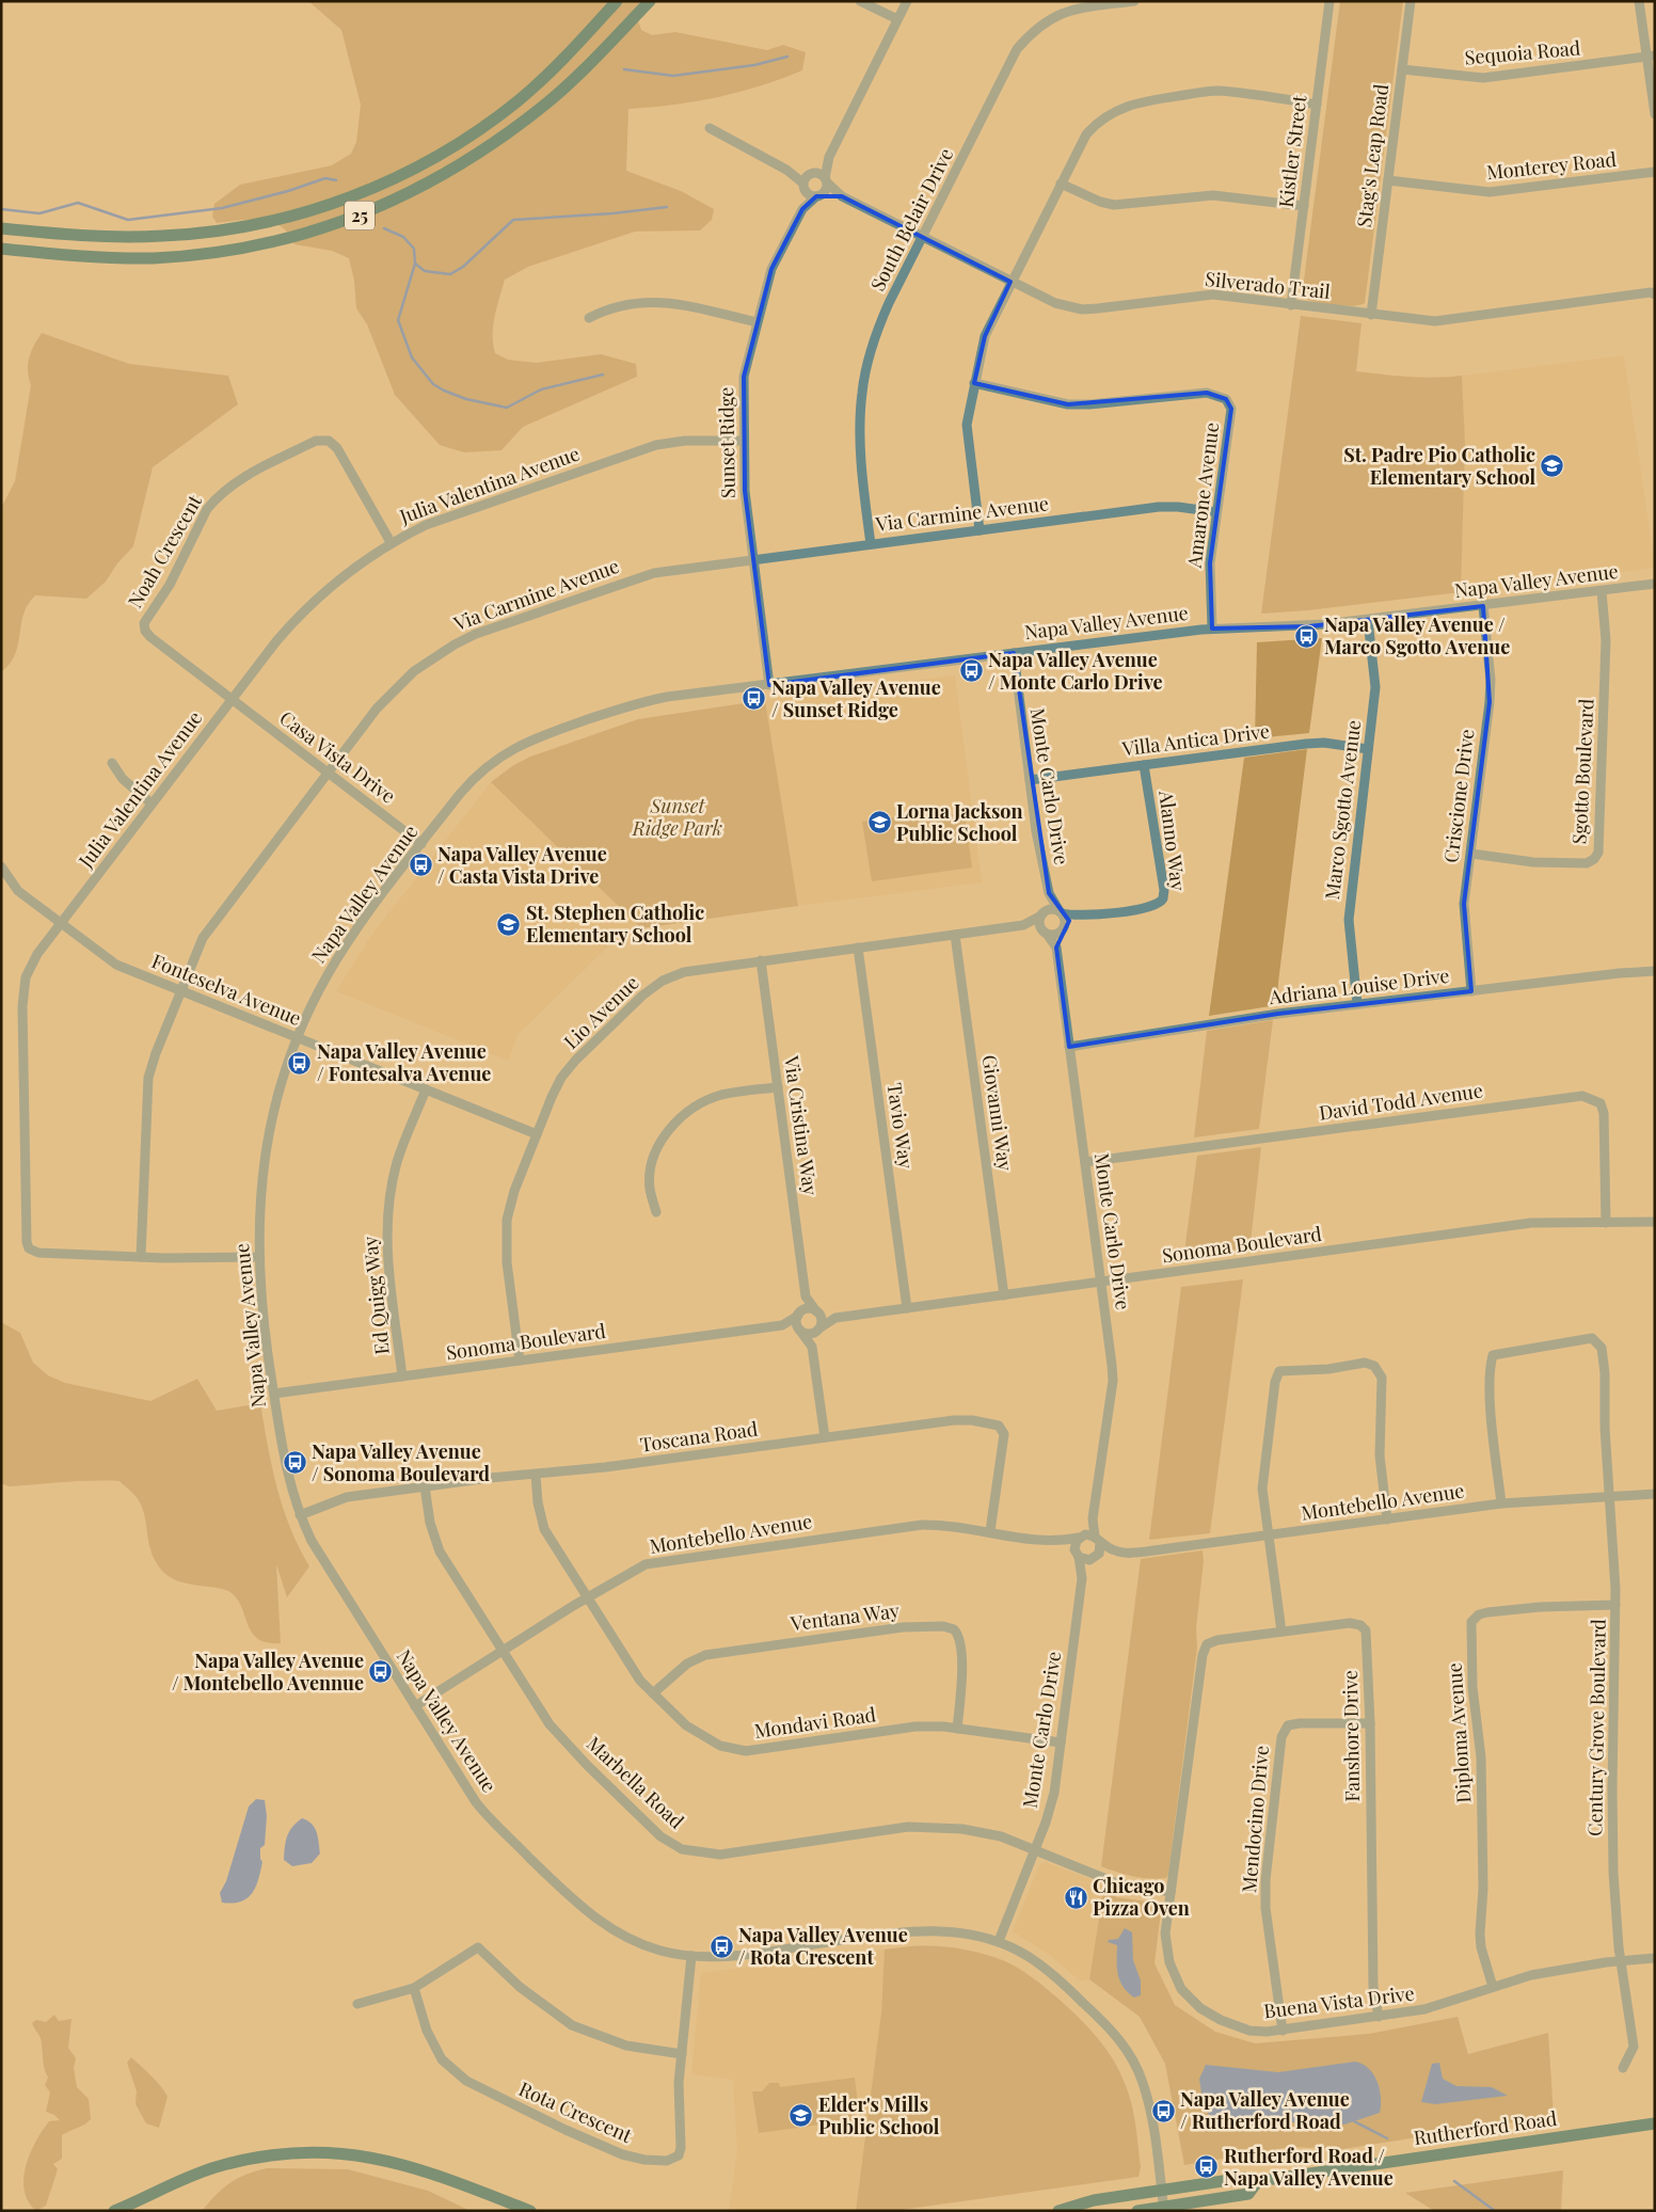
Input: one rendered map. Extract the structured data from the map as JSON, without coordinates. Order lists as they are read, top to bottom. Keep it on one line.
{"streets":{"main road":["25","Rutherford Road"],"street":["Sequoia Road","Kistler Street","Stag's Leap Road","Monterey Road","South Belair Drive","Silverado Trail","Sunset Ridge","Julia Valentina Avenue","Amarone Avenue","Via Carmine Avenue","Noah Crescent","Napa Valley Avenue","Villa Antica Drive","Casa Vista Drive","Sgotto Boulevard","Monte Carlo Drive","Criscione Drive","Marco Sgotto Avenue","Alanno Way","Adriana Louise Drive","Fonteselva Avenue","Lio Avenue","David Todd Avenue","Giovanni Way","Via Cristina Way","Tavio Way","Sonoma Boulevard","Ed Quigg Way","Toscana Road","Montebello Avenue","Ventana Way","Mondavi Road","Century Grove Boulevard","Diploma Avenue","Fanshore Drive","Marbella Road","Mendocino Drive","Buena Vista Drive","Rota Crescent"]},"crossings":[["Sequoia Road","Stag's Leap Road"],["Kistler Street","Silverado Trail"],["Stag's Leap Road","Monterey Road"],["Stag's Leap Road","Silverado Trail"],["South Belair Drive","Silverado Trail"],["South Belair Drive","Via Carmine Avenue"],["Silverado Trail","Sunset Ridge"],["Sunset Ridge","Julia Valentina Avenue"],["Sunset Ridge","Via Carmine Avenue"],["Sunset Ridge","Napa Valley Avenue"],["Julia Valentina Avenue","Via Carmine Avenue"],["Julia Valentina Avenue","Noah Crescent"],["Julia Valentina Avenue","Napa Valley Avenue"],["Julia Valentina Avenue","Casa Vista Drive"],["Julia Valentina Avenue","Fonteselva Avenue"],["Amarone Avenue","Via Carmine Avenue"],["Amarone Avenue","Napa Valley Avenue"],["Via Carmine Avenue","Casa Vista Drive"],["Via Carmine Avenue","Fonteselva Avenue"],["Noah Crescent","Casa Vista Drive"],["Napa Valley Avenue","Casa Vista Drive"],["Napa Valley Avenue","Sgotto Boulevard"],["Napa Valley Avenue","Monte Carlo Drive"],["Napa Valley Avenue","Criscione Drive"],["Napa Valley Avenue","Marco Sgotto Avenue"],["Napa Valley Avenue","Fonteselva Avenue"],["Napa Valley Avenue","Sonoma Boulevard"],["Napa Valley Avenue","Toscana Road"],["Napa Valley Avenue","Montebello Avenue"],["Napa Valley Avenue","Rota Crescent"],["Napa Valley Avenue","Rutherford Road"],["Villa Antica Drive","Monte Carlo Drive"],["Villa Antica Drive","Marco Sgotto Avenue"],["Villa Antica Drive","Alanno Way"],["Sgotto Boulevard","Criscione Drive"],["Monte Carlo Drive","Alanno Way"],["Monte Carlo Drive","Adriana Louise Drive"],["Monte Carlo Drive","Lio Avenue"],["Monte Carlo Drive","David Todd Avenue"],["Monte Carlo Drive","Sonoma Boulevard"],["Monte Carlo Drive","Montebello Avenue"],["Monte Carlo Drive","Mondavi Road"],["Monte Carlo Drive","Marbella Road"],["Criscione Drive","Adriana Louise Drive"],["Marco Sgotto Avenue","Adriana Louise Drive"],["Alanno Way","Lio Avenue"],["Fonteselva Avenue","Lio Avenue"],["Fonteselva Avenue","Ed Quigg Way"],["Lio Avenue","Giovanni Way"],["Lio Avenue","Via Cristina Way"],["Lio Avenue","Tavio Way"],["Lio Avenue","Sonoma Boulevard"],["David Todd Avenue","Sonoma Boulevard"],["Giovanni Way","Sonoma Boulevard"],["Via Cristina Way","Sonoma Boulevard"],["Tavio Way","Sonoma Boulevard"],["Sonoma Boulevard","Ed Quigg Way"],["Toscana Road","Montebello Avenue"],["Toscana Road","Mondavi Road"],["Toscana Road","Marbella Road"],["Montebello Avenue","Mondavi Road"],["Montebello Avenue","Century Grove Boulevard"],["Montebello Avenue","Marbella Road"],["Ventana Way","Mondavi Road"],["Century Grove Boulevard","Diploma Avenue"],["Century Grove Boulevard","Buena Vista Drive"],["Diploma Avenue","Buena Vista Drive"],["Fanshore Drive","Mendocino Drive"],["Fanshore Drive","Buena Vista Drive"],["Marbella Road","Buena Vista Drive"],["Mendocino Drive","Buena Vista Drive"]],"parks":["Sunset Ridge Park"],"places":{"school or university":["St. Padre Pio Catholic Elementary School","Lorna Jackson Public School","St. Stephen Catholic Elementary School","Elder's Mills Public School"],"bus stop":["Napa Valley Avenue / Marco Sgotto Avenue","Napa Valley Avenue / Monte Carlo Drive","Napa Valley Avenue / Sunset Ridge","Napa Valley Avenue / Casta Vista Drive","Napa Valley Avenue / Fontesalva Avenue","Napa Valley Avenue / Sonoma Boulevard","Napa Valley Avenue / Montebello Avennue","Napa Valley Avenue / Rota Crescent","Napa Valley Avenue / Rutherford Road","Rutherford Road / Napa Valley Avenue"],"restaurant":["Chicago Pizza Oven"]}}
